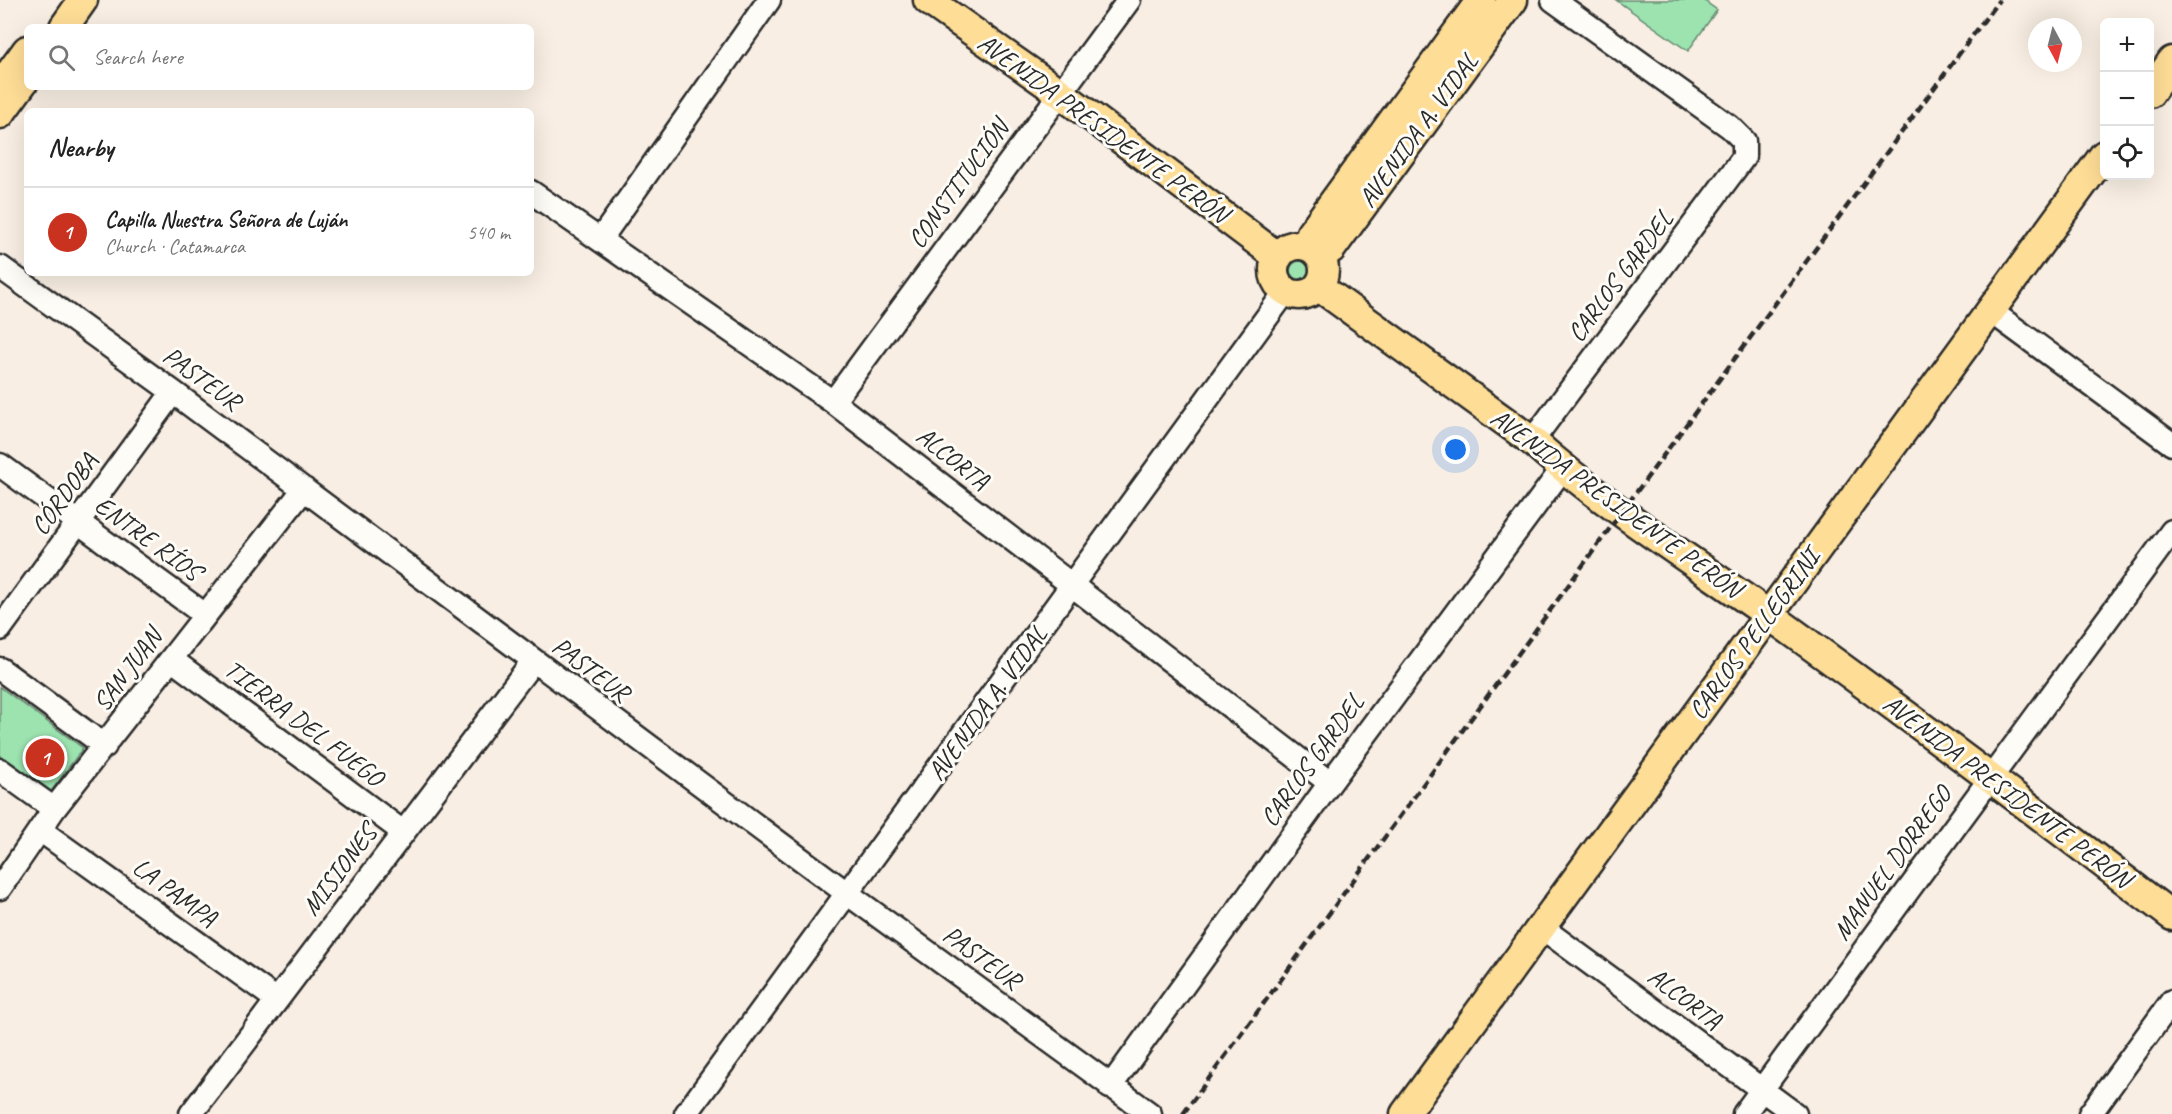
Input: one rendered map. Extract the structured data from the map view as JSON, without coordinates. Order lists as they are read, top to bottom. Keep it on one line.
{"streets":{"main road":["AVENIDA PRESIDENTE PERÓN","AVENIDA A. VIDAL","CARLOS PELLEGRINI"],"street":["CONSTITUCIÓN","CARLOS GARDEL","PASTEUR","ALCORTA","CÓRDOBA","ENTRE RÍOS","SAN JUAN","TIERRA DEL FUEGO","MANUEL DORREGO","MISIONES","LA PAMPA"]},"crossings":[["AVENIDA PRESIDENTE PERÓN","AVENIDA A. VIDAL"],["AVENIDA PRESIDENTE PERÓN","CONSTITUCIÓN"],["AVENIDA PRESIDENTE PERÓN","CARLOS GARDEL"],["AVENIDA PRESIDENTE PERÓN","CARLOS PELLEGRINI"],["AVENIDA PRESIDENTE PERÓN","MANUEL DORREGO"],["AVENIDA A. VIDAL","PASTEUR"],["AVENIDA A. VIDAL","ALCORTA"],["CONSTITUCIÓN","ALCORTA"],["CARLOS GARDEL","PASTEUR"],["CARLOS GARDEL","ALCORTA"],["PASTEUR","CÓRDOBA"],["PASTEUR","SAN JUAN"],["PASTEUR","MISIONES"],["ALCORTA","CARLOS PELLEGRINI"],["ALCORTA","MANUEL DORREGO"],["CÓRDOBA","ENTRE RÍOS"],["ENTRE RÍOS","SAN JUAN"],["SAN JUAN","TIERRA DEL FUEGO"],["SAN JUAN","LA PAMPA"],["TIERRA DEL FUEGO","MISIONES"],["MISIONES","LA PAMPA"]],"north":"bottom","page":{"map_buttons":["+","−"],"search":"Search here","heading":"Nearby","list":[{"mark":"1","name":"Capilla Nuestra Señora de Luján","note":"Church · Catamarca","value":"540 m"}],"pins":"1"}}
